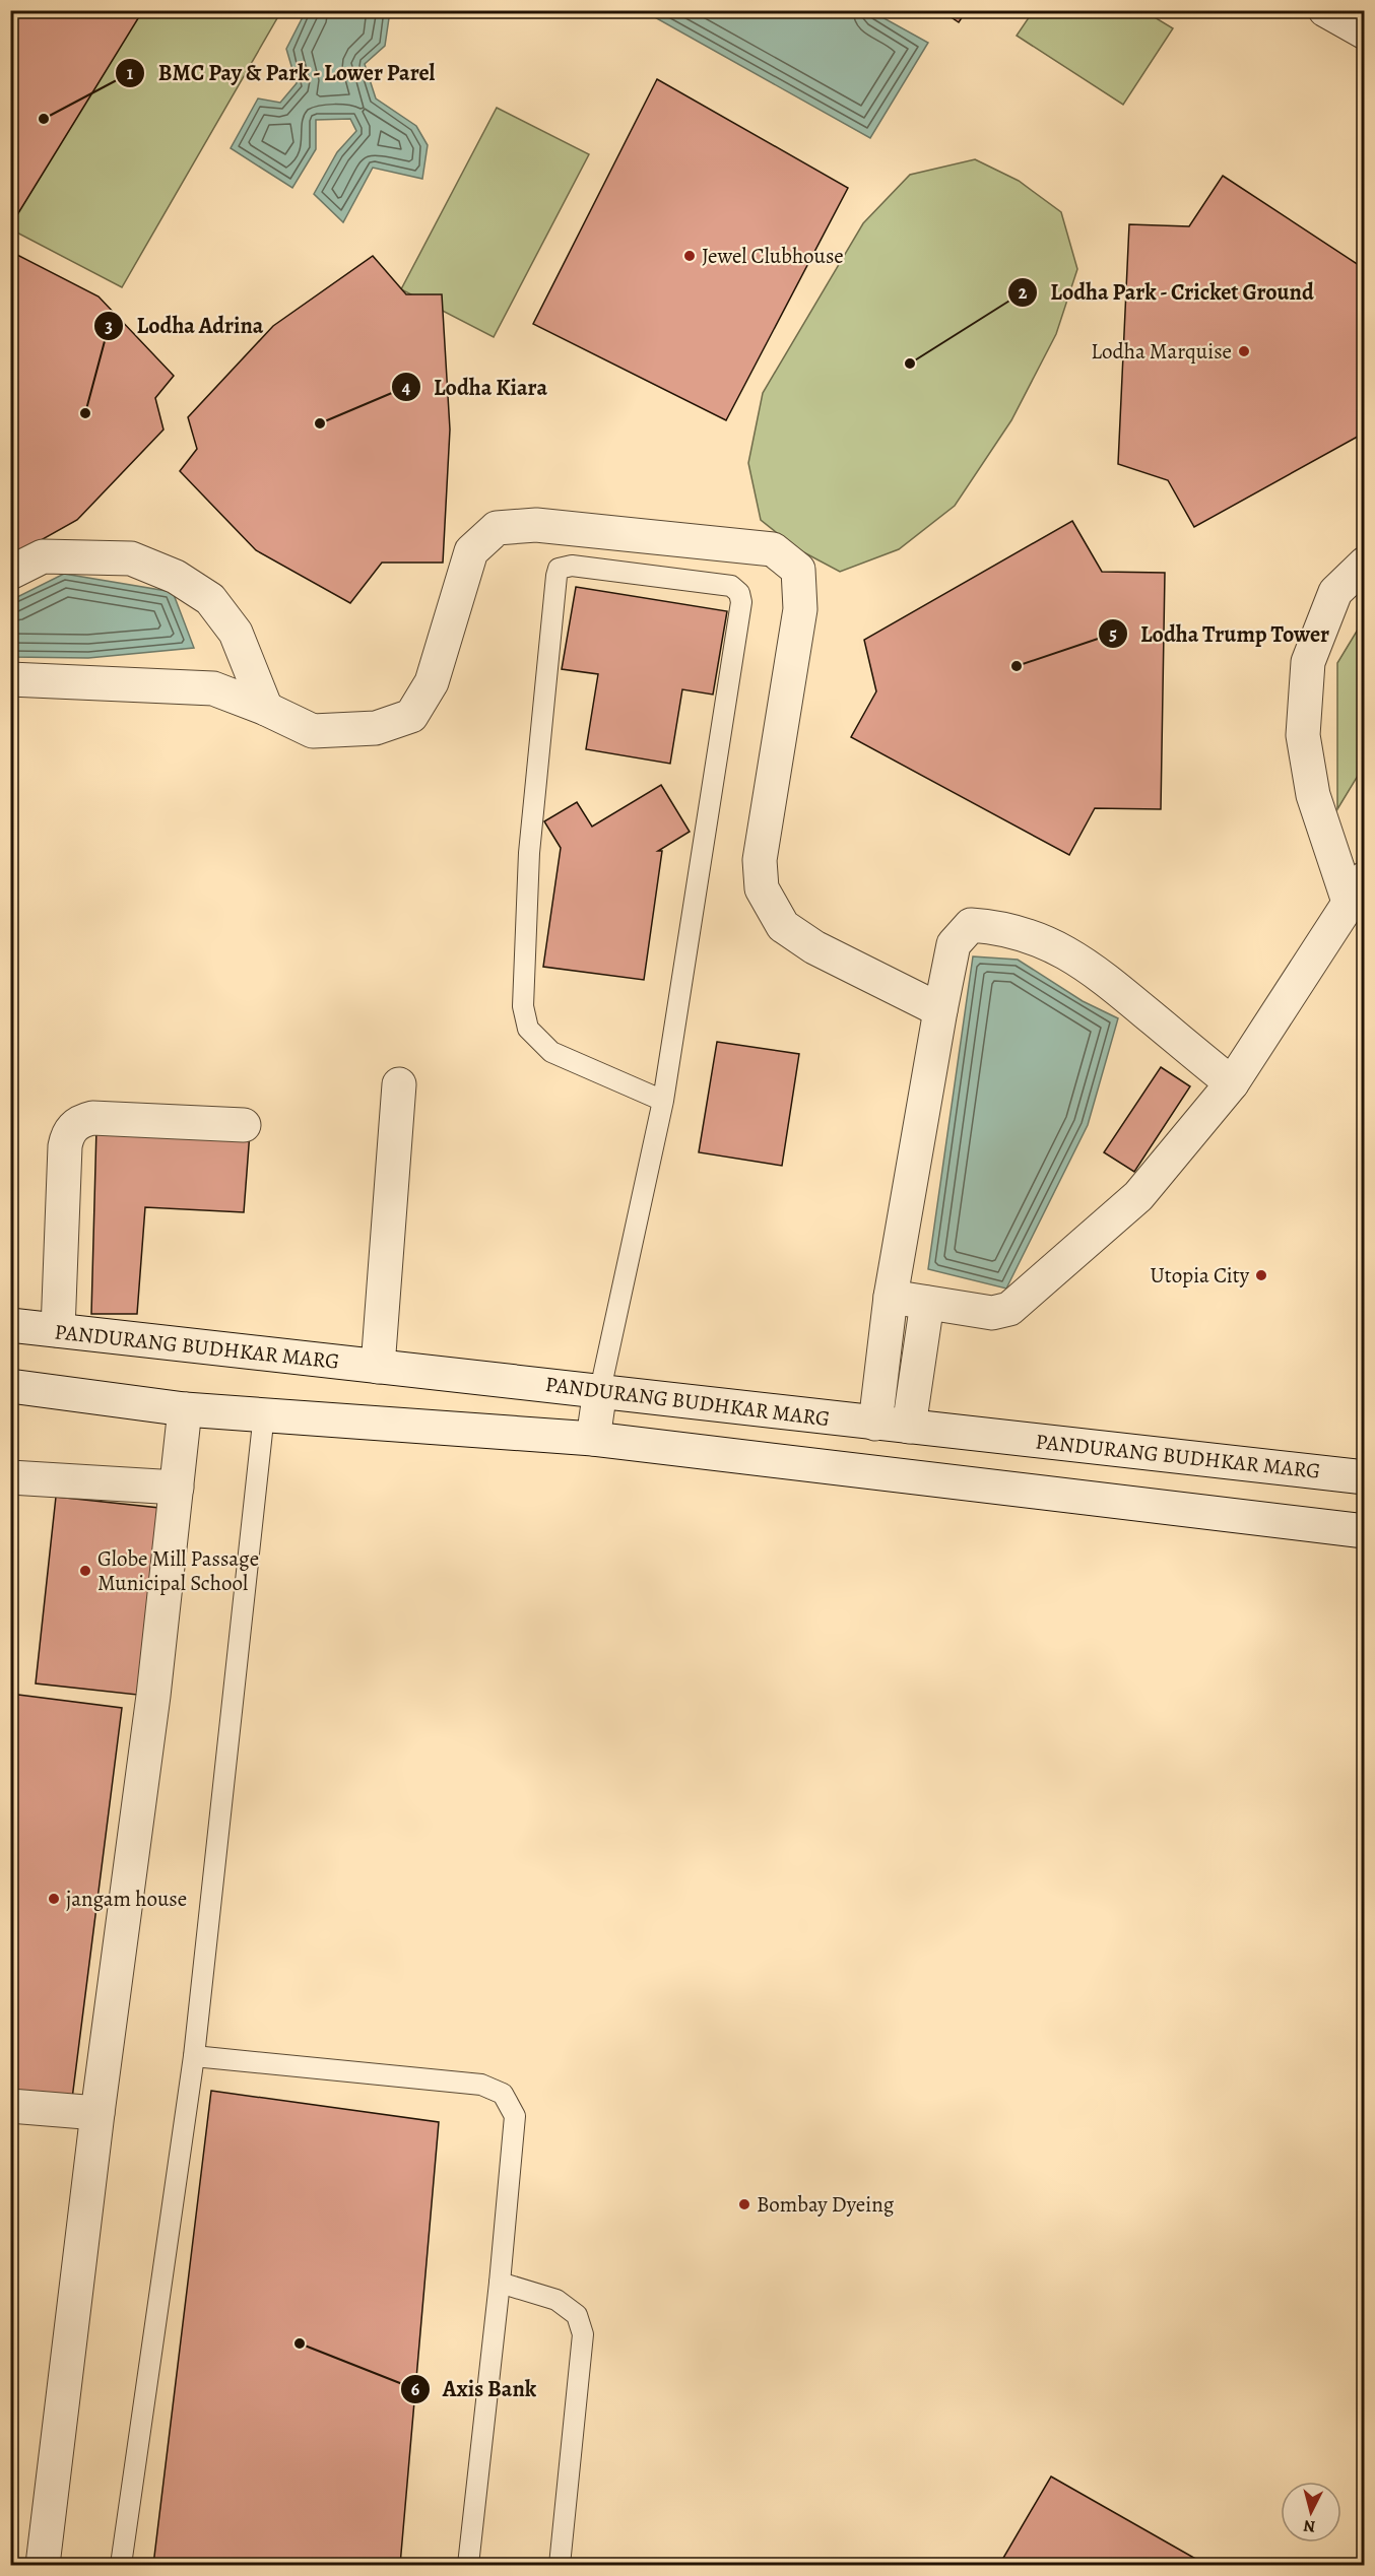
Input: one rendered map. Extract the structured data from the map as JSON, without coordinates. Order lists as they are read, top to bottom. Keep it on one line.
{"streets":{"street":["PANDURANG BUDHKAR MARG"]},"places":["BMC Pay & Park - Lower Parel","Jewel Clubhouse","Lodha Marquise","Lodha Park - Cricket Ground","Lodha Adrina","Lodha Kiara","Lodha Trump Tower","Utopia City","Globe Mill Passage Municipal School","jangam house","Bombay Dyeing","Axis Bank"],"north":"bottom"}
